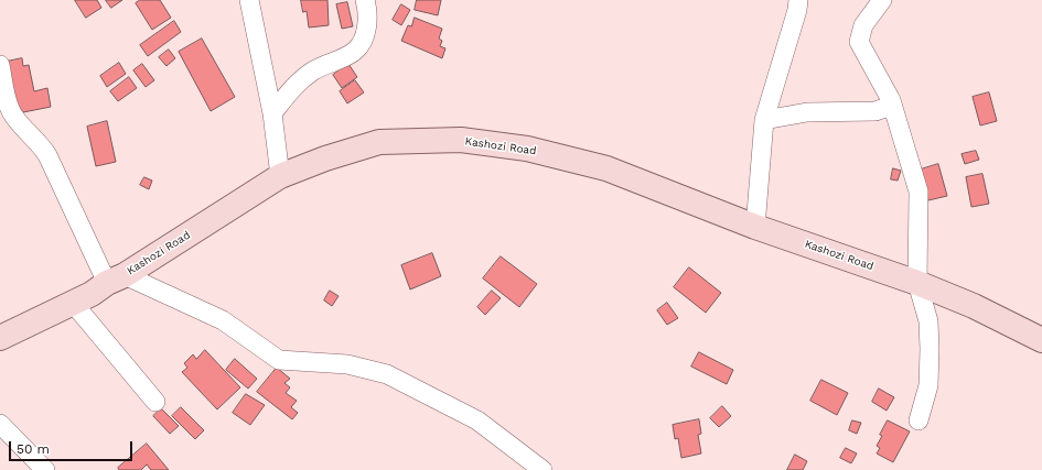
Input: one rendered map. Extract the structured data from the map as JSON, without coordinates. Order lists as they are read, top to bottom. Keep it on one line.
{"streets":{"main road":["Kashozi Road"]},"scale_bar":"50 m"}
